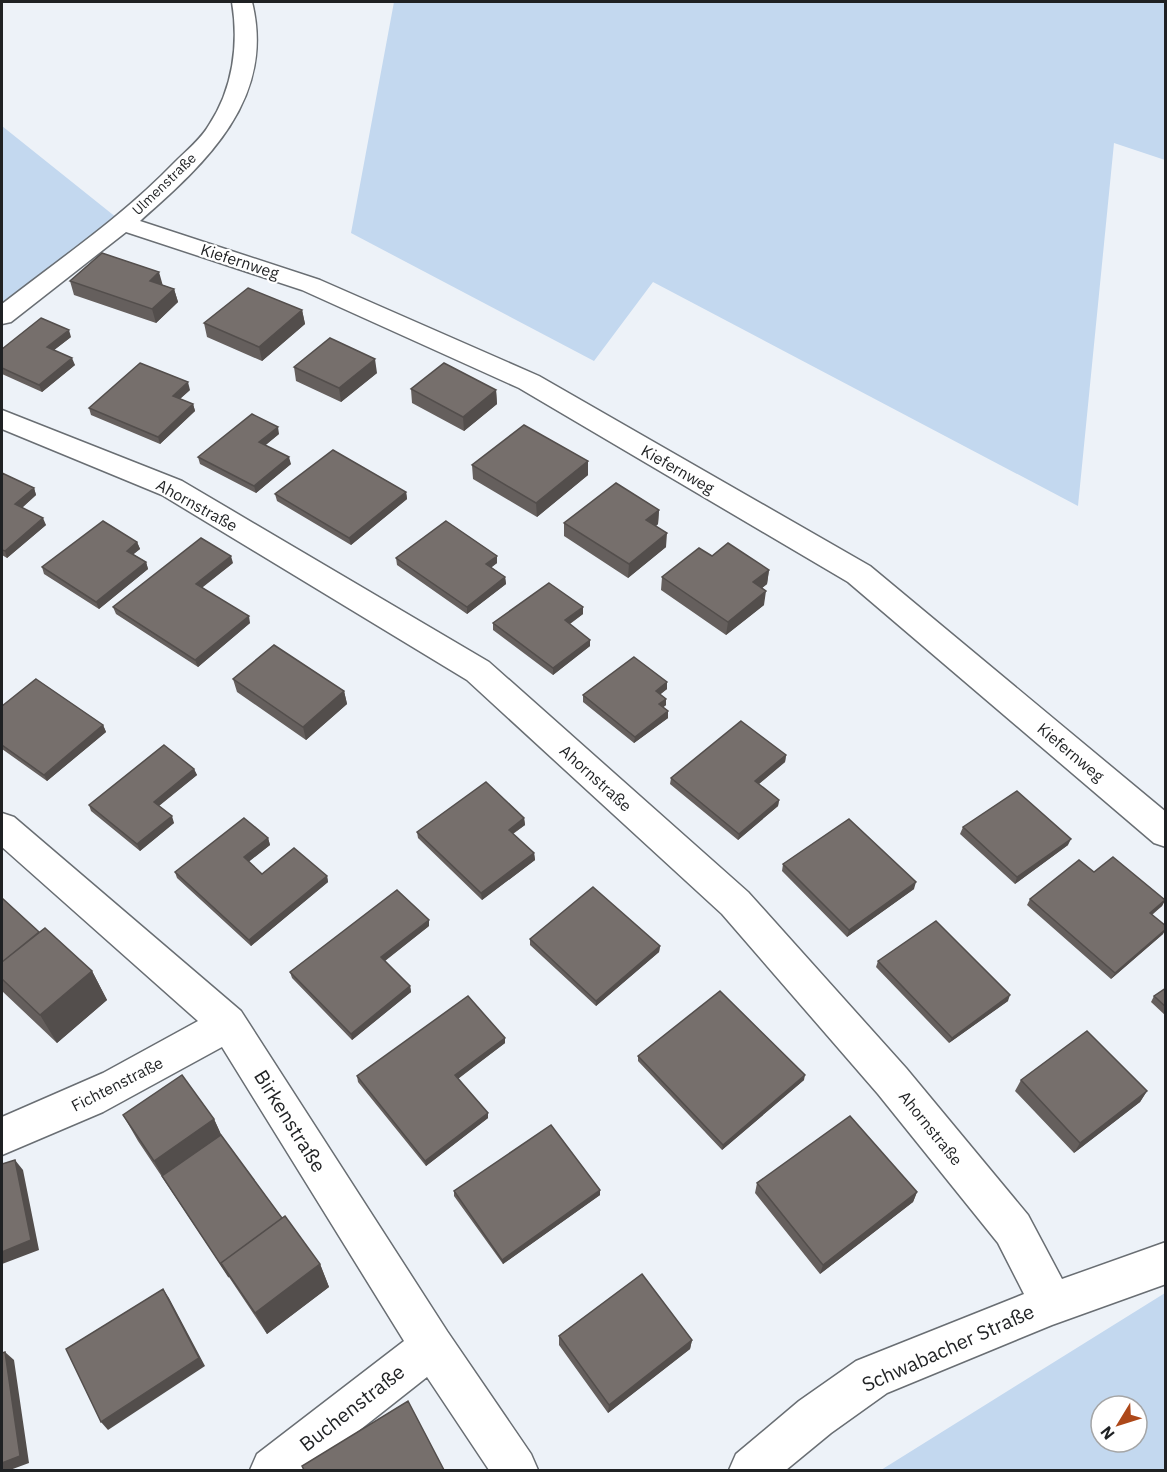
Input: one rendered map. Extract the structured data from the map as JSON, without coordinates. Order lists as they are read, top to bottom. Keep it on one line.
{"streets":{"street":["Ulmenstraße","Kiefernweg","Ahornstraße","Fichtenstraße","Birkenstraße","Schwabacher Straße","Buchenstraße"]},"crossings":[["Ulmenstraße","Kiefernweg"],["Ahornstraße","Schwabacher Straße"],["Fichtenstraße","Birkenstraße"],["Birkenstraße","Buchenstraße"]],"north":"bottom left"}
